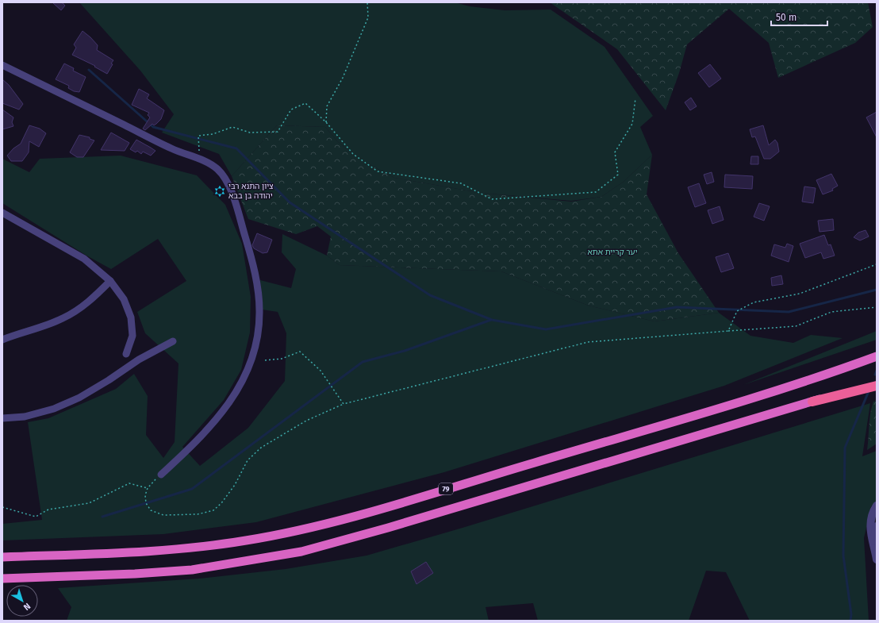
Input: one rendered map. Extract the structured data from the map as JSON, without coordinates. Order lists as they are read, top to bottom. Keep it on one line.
{"streets":{"highway":["79"]},"parks":["יער קריית אתא"],"places":{"synagogue":["ציון התנא רבי יהודה בן בבא"]},"scale_bar":"50 m","north":"bottom right"}
